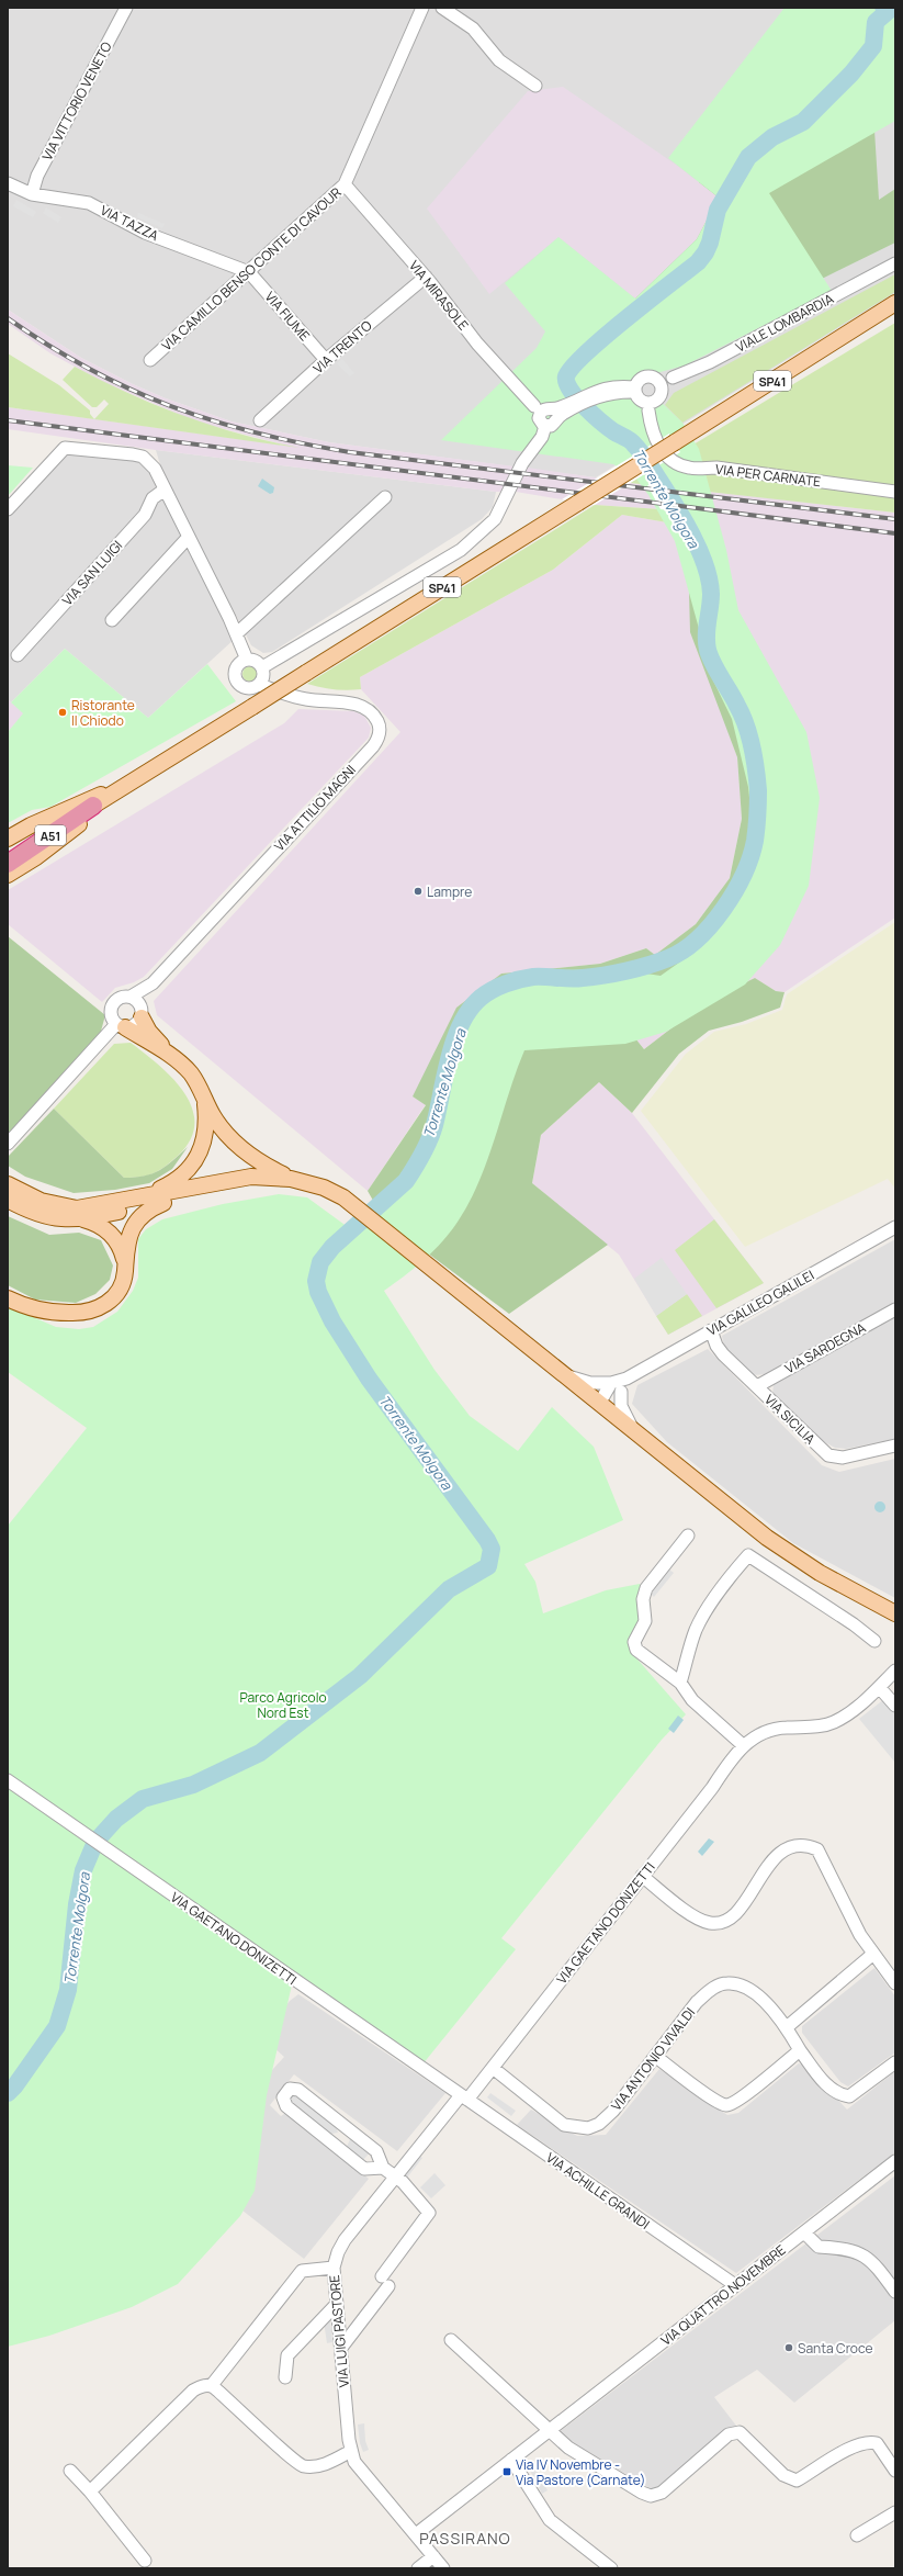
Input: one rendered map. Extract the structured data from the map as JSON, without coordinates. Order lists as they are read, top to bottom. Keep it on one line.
{"streets":{"highway":["A51"],"main road":["SP41"],"street":["VIA VITTORIO VENETO","VIA TAZZA","VIA CAMILLO BENSO CONTE DI CAVOUR","VIA MIRASOLE","VIA FIUME","VIALE LOMBARDIA","VIA TRENTO","VIA PER CARNATE","VIA SAN LUIGI","VIA ATTILIO MAGNI","VIA GALILEO GALILEI","VIA SARDEGNA","VIA SICILIA","VIA GAETANO DONIZETTI","VIA ANTONIO VIVALDI","VIA ACHILLE GRANDI","VIA QUATTRO NOVEMBRE","VIA LUIGI PASTORE"]},"crossings":[["VIA VITTORIO VENETO","VIA TAZZA"],["VIA TAZZA","VIA CAMILLO BENSO CONTE DI CAVOUR"],["VIA TAZZA","VIA FIUME"],["VIA CAMILLO BENSO CONTE DI CAVOUR","VIA MIRASOLE"],["VIA CAMILLO BENSO CONTE DI CAVOUR","VIA FIUME"],["VIA MIRASOLE","VIA TRENTO"],["VIA FIUME","VIA TRENTO"],["VIALE LOMBARDIA","VIA PER CARNATE"],["SP41","A51"],["VIA GALILEO GALILEI","VIA SICILIA"],["VIA SARDEGNA","VIA SICILIA"],["VIA GAETANO DONIZETTI","VIA ANTONIO VIVALDI"],["VIA GAETANO DONIZETTI","VIA ACHILLE GRANDI"],["VIA GAETANO DONIZETTI","VIA LUIGI PASTORE"],["VIA ACHILLE GRANDI","VIA QUATTRO NOVEMBRE"],["VIA ACHILLE GRANDI","VIA LUIGI PASTORE"],["VIA QUATTRO NOVEMBRE","VIA LUIGI PASTORE"]],"districts":["PASSIRANO"],"water":["Torrente Molgora"],"parks":["Parco Agricolo Nord Est"],"places":{"other":["Ristorante Il Chiodo","Lampre","Santa Croce"],"transit":["Via IV Novembre - Via Pastore (Carnate)"]}}
